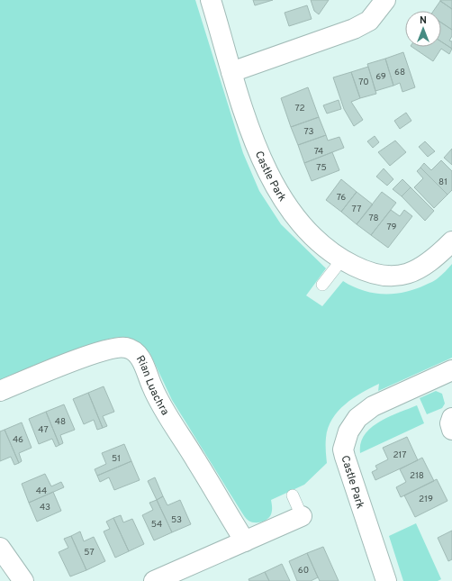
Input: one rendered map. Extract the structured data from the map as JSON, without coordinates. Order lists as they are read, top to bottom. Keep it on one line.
{"streets":{"street":["Castle Park","Rian Luachra"]},"house_numbers":["68","69","70","72","73","74","75","81","76","77","78","79","48","47","46","217","51","218","44","219","43","53","54","57","60"],"north":"top"}
